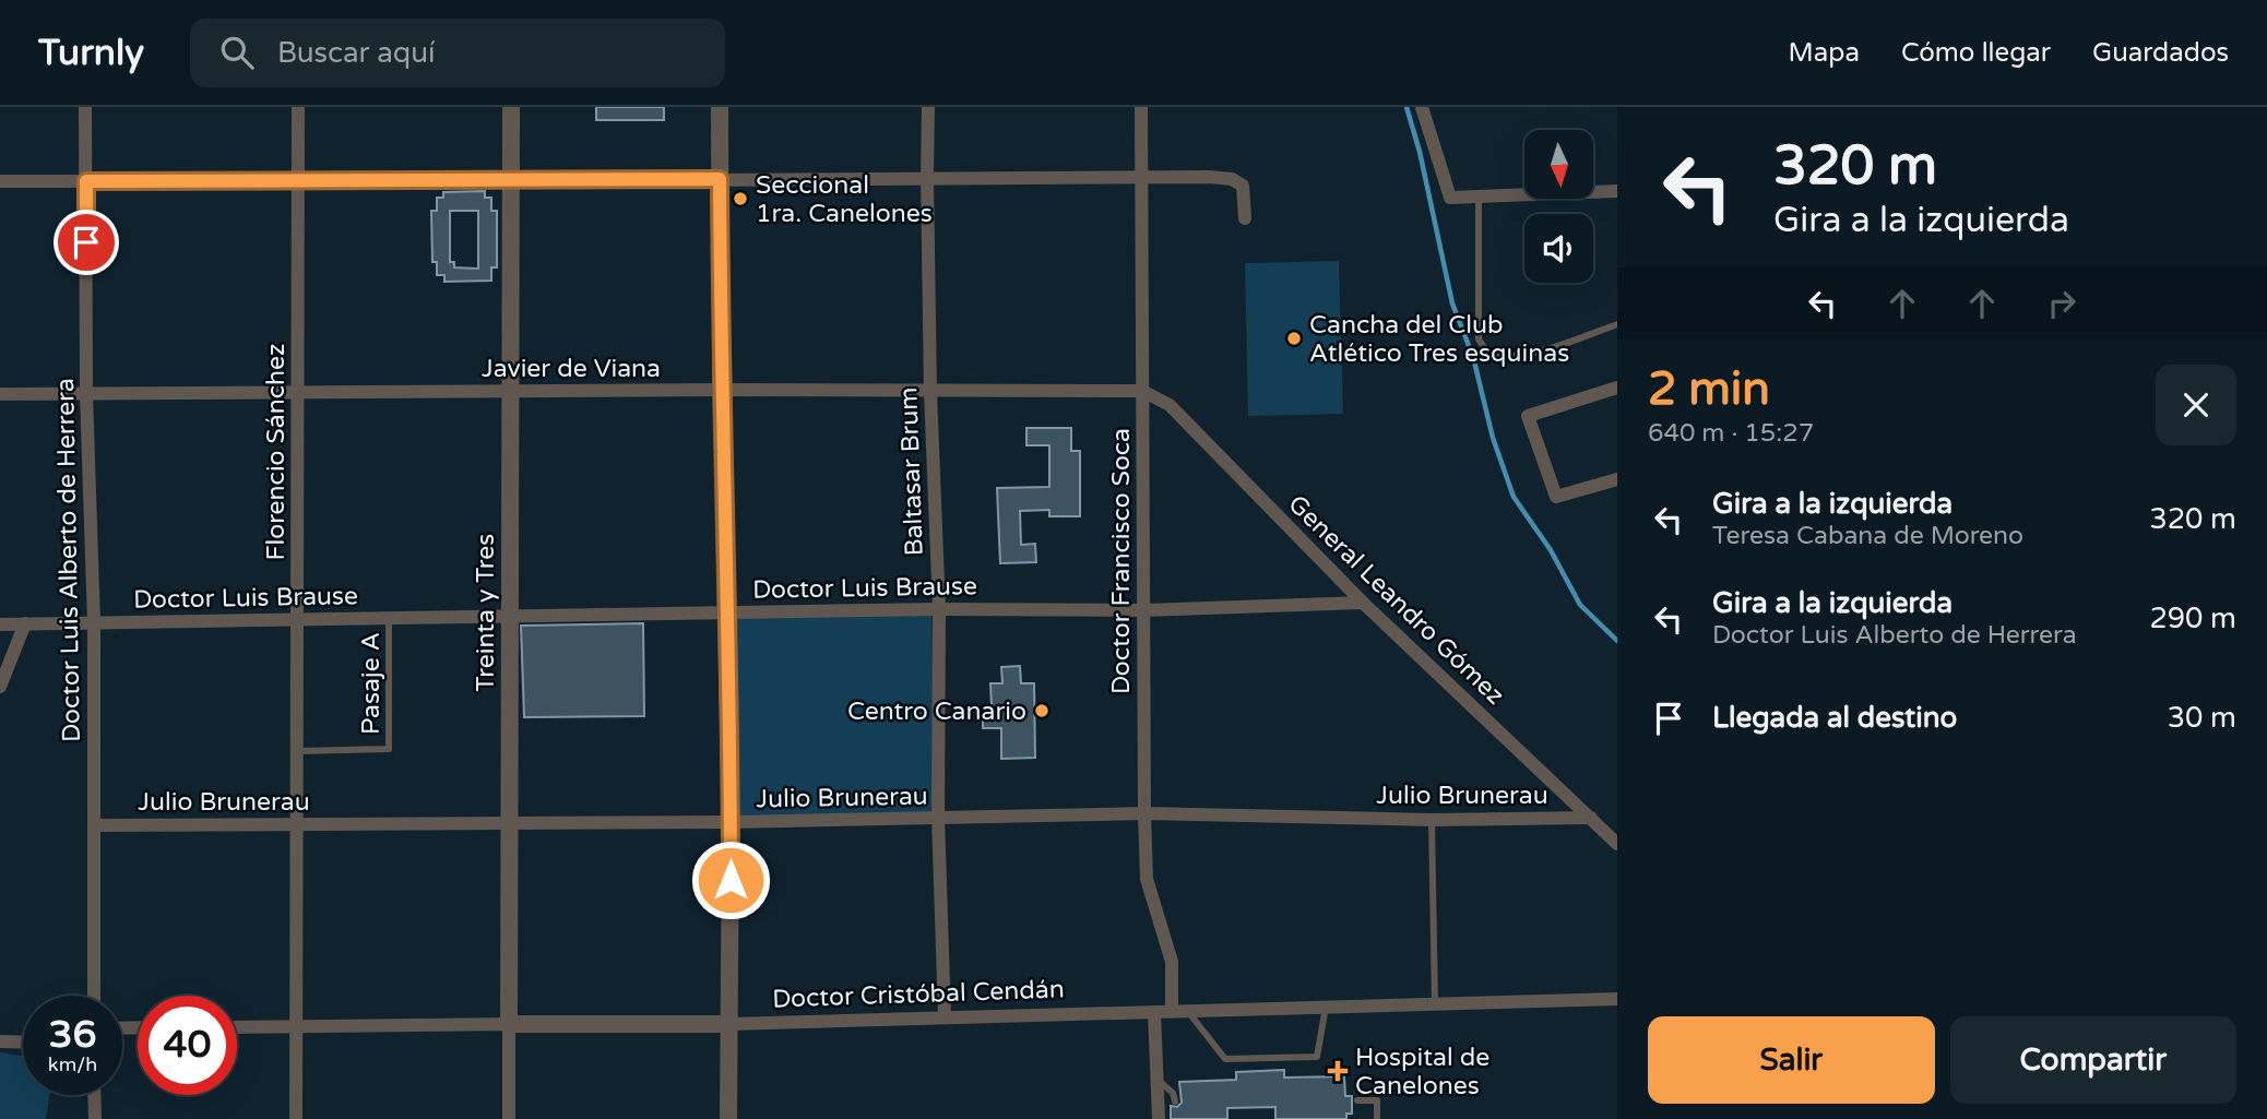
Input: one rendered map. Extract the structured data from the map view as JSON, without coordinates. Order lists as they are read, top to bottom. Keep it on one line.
{"streets":{"street":["Javier de Viana","Florencio Sánchez","Baltasar Brum","Doctor Luis Alberto de Herrera","Doctor Francisco Soca","Doctor Luis Brause","General Leandro Gómez","Treinta y Tres","Julio Brunerau","Doctor Cristóbal Cendán"],"lane":["Pasaje A"]},"crossings":[["Javier de Viana","Florencio Sánchez"],["Javier de Viana","Baltasar Brum"],["Javier de Viana","Doctor Luis Alberto de Herrera"],["Javier de Viana","Doctor Francisco Soca"],["Javier de Viana","General Leandro Gómez"],["Javier de Viana","Treinta y Tres"],["Florencio Sánchez","Doctor Luis Brause"],["Florencio Sánchez","Pasaje A"],["Florencio Sánchez","Julio Brunerau"],["Florencio Sánchez","Doctor Cristóbal Cendán"],["Baltasar Brum","Doctor Luis Brause"],["Baltasar Brum","Julio Brunerau"],["Baltasar Brum","Doctor Cristóbal Cendán"],["Doctor Luis Alberto de Herrera","Doctor Luis Brause"],["Doctor Luis Alberto de Herrera","Julio Brunerau"],["Doctor Francisco Soca","Doctor Luis Brause"],["Doctor Francisco Soca","General Leandro Gómez"],["Doctor Francisco Soca","Julio Brunerau"],["Doctor Francisco Soca","Doctor Cristóbal Cendán"],["Doctor Luis Brause","General Leandro Gómez"],["Doctor Luis Brause","Treinta y Tres"],["Doctor Luis Brause","Pasaje A"],["General Leandro Gómez","Julio Brunerau"],["Treinta y Tres","Julio Brunerau"],["Treinta y Tres","Doctor Cristóbal Cendán"]],"places":{"other":["Seccional 1ra. Canelones","Cancha del Club Atlético Tres esquinas","Centro Canario"],"health":["Hospital de Canelones"]},"north":"bottom","page":{"header":"Turnly","search":"Buscar aquí","nav":["Mapa","Cómo llegar","Guardados"],"turn":["320 m","Gira a la izquierda"],"heading":["2 min","640 m · 15:27"],"list":[{"name":"Gira a la izquierda","note":"Teresa Cabana de Moreno","value":"320 m"},{"name":"Gira a la izquierda","note":"Doctor Luis Alberto de Herrera","value":"290 m"},{"name":"Llegada al destino","value":"30 m"}],"speed":"36 km/h","limit":"40","buttons":["Salir","Compartir"]}}
